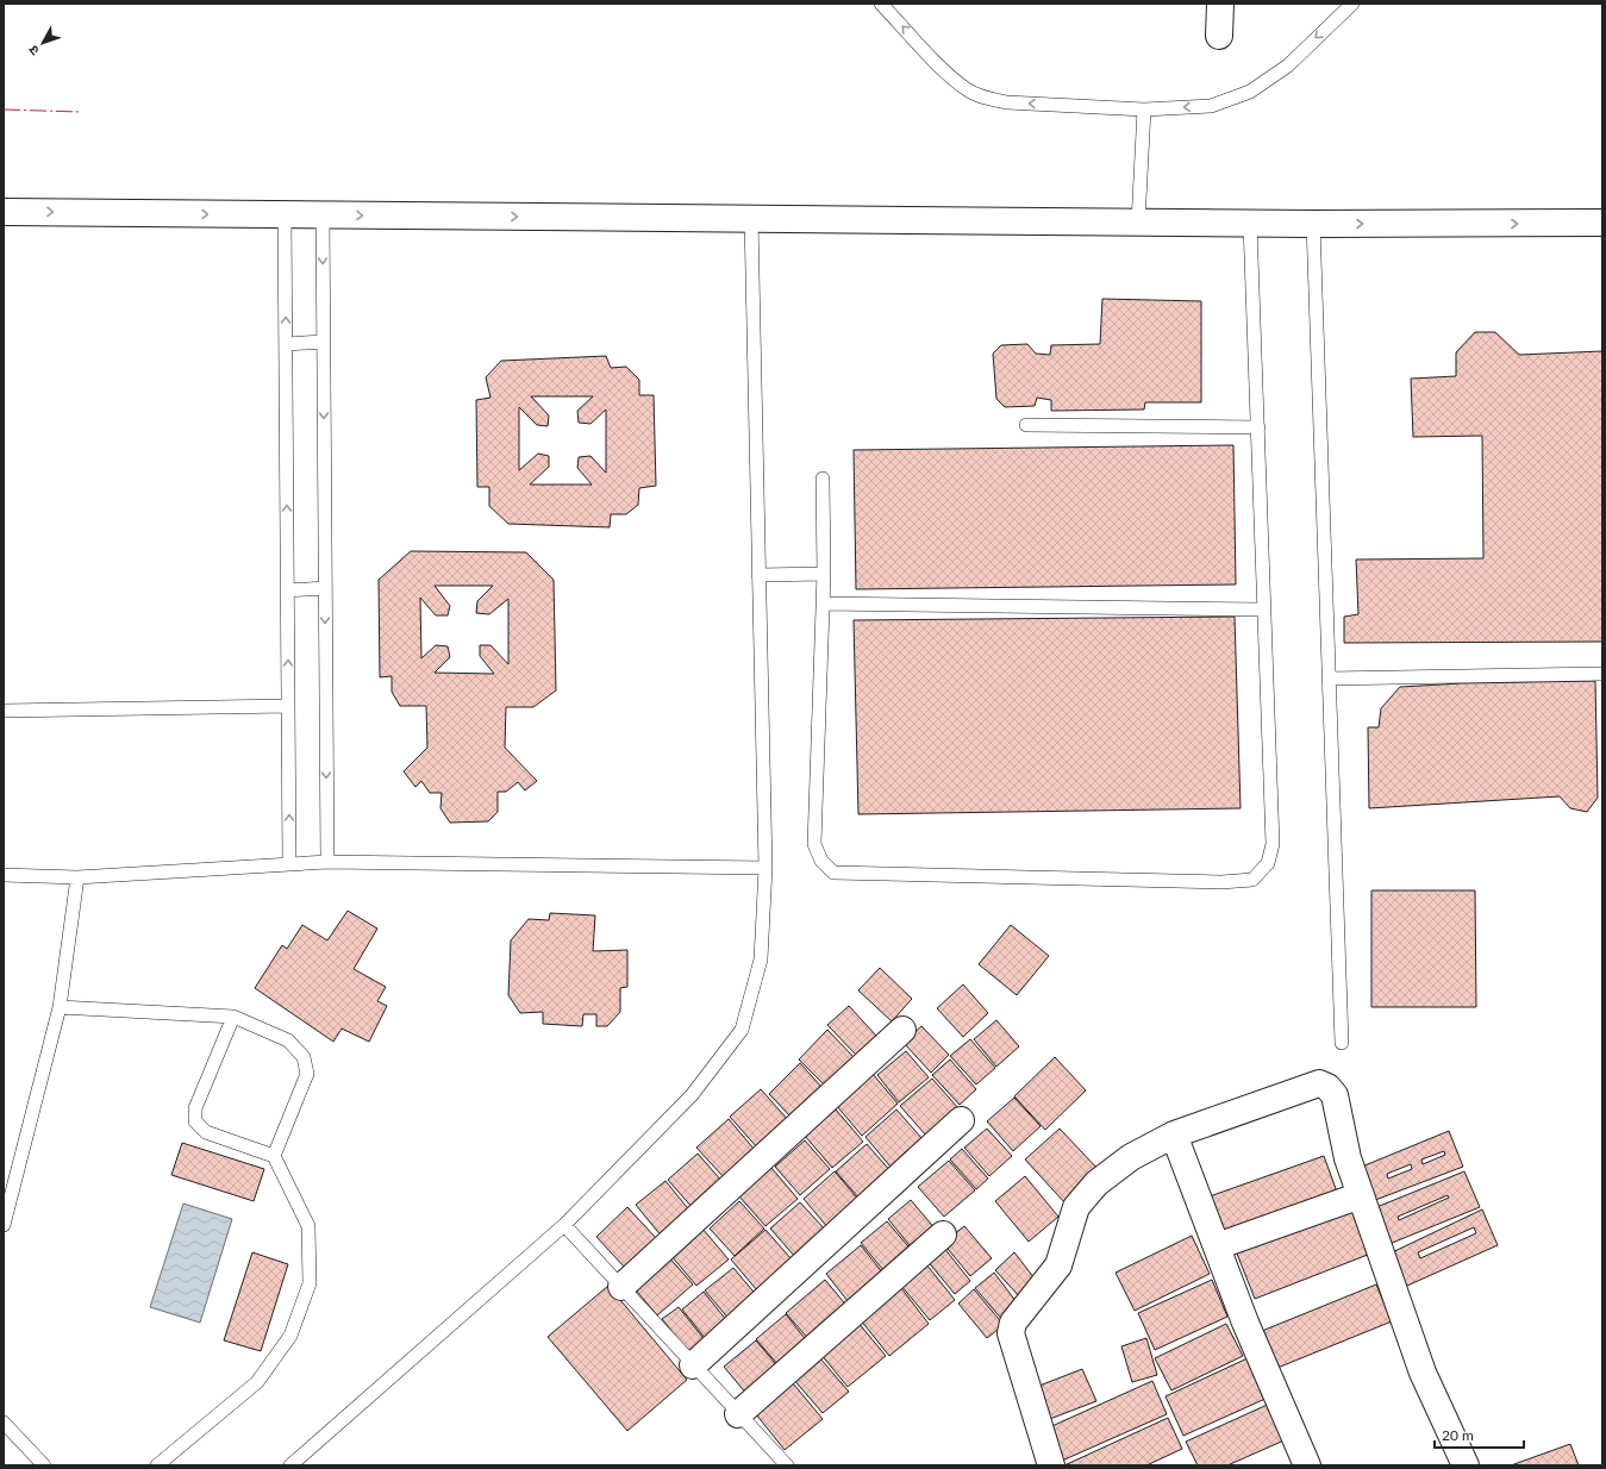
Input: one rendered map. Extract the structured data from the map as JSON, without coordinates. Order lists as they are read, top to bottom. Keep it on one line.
{"scale_bar":"20 m","north":"bottom left"}
